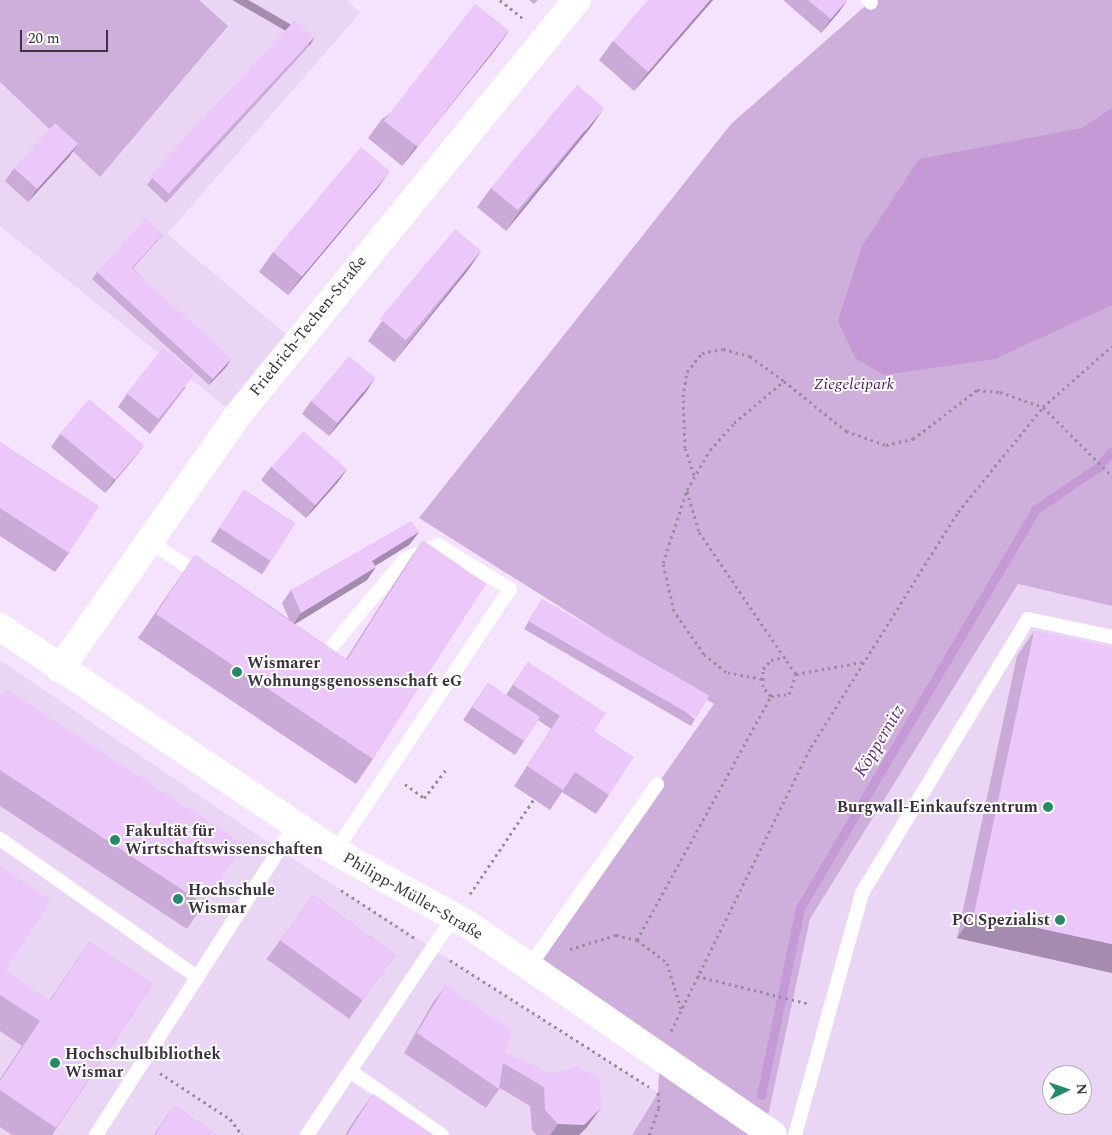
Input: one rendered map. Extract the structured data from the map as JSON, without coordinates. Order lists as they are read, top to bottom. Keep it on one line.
{"streets":{"street":["Friedrich-Techen-Straße","Philipp-Müller-Straße"]},"crossings":[["Friedrich-Techen-Straße","Philipp-Müller-Straße"]],"water":["Köppernitz"],"parks":["Ziegeleipark"],"places":["Wismarer Wohnungsgenossenschaft eG","Burgwall-Einkaufszentrum","Fakultät für Wirtschaftswissenschaften","Hochschule Wismar","PC Spezialist","Hochschulbibliothek Wismar"],"scale_bar":"20 m","north":"right"}
